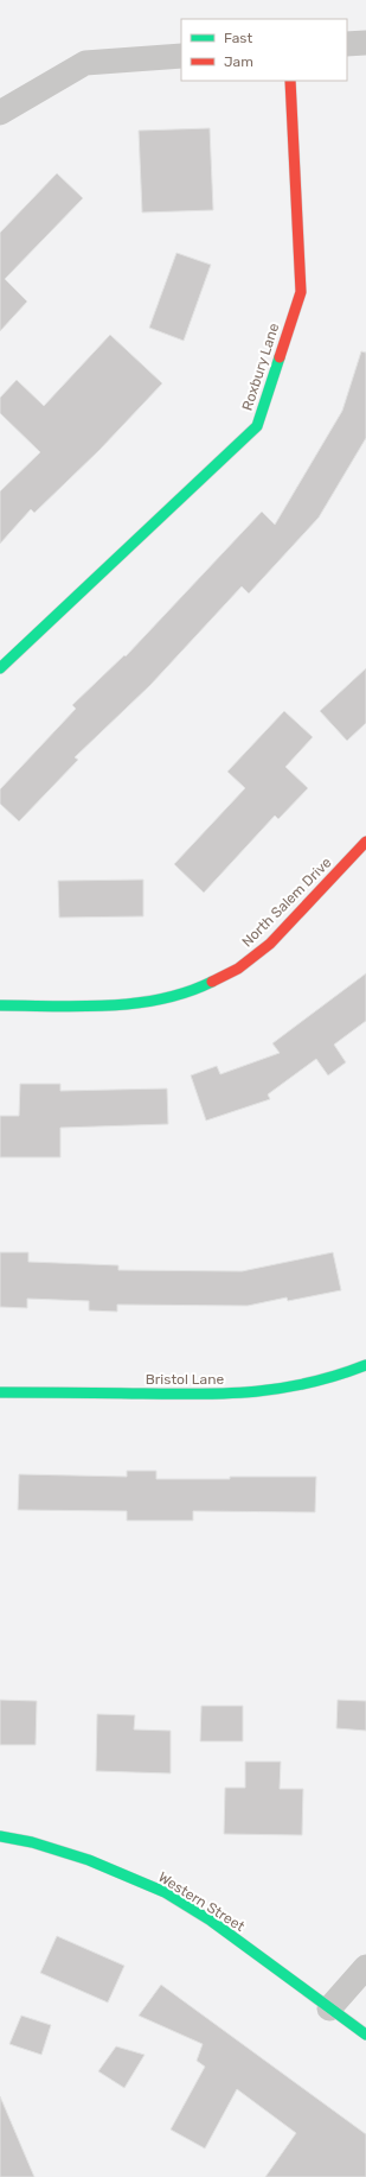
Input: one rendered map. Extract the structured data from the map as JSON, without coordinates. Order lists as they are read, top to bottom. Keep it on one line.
{"streets":{"street":["Roxbury Lane","North Salem Drive","Bristol Lane","Western Street"]},"legend":["Fast","Jam"]}
